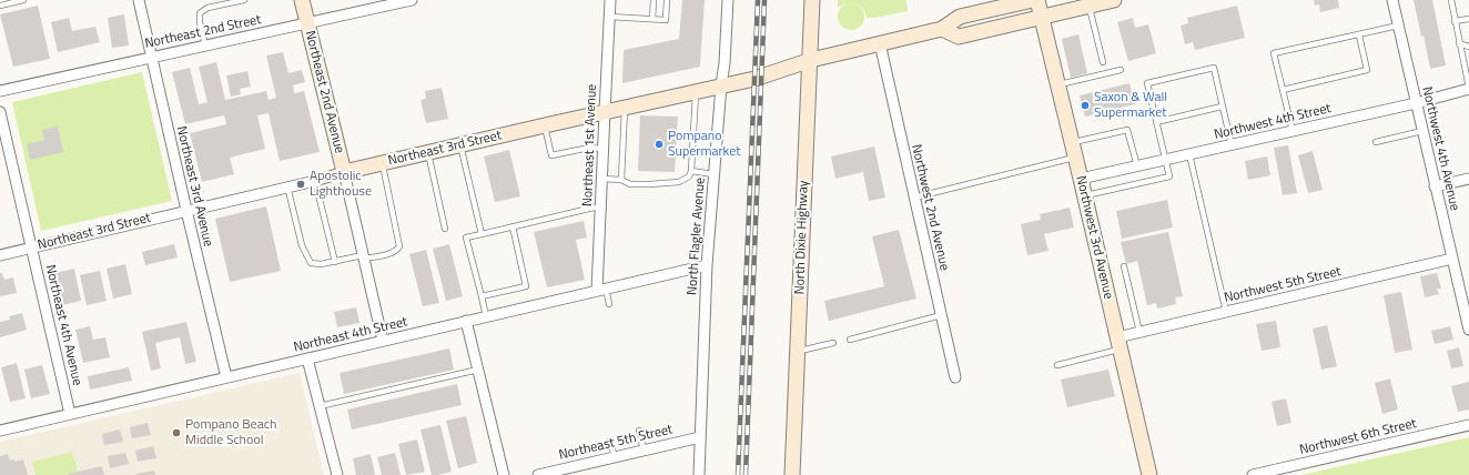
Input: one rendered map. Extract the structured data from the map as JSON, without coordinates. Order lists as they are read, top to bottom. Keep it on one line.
{"streets":{"street":["Northeast 2nd Street","Northeast 2nd Avenue","Northwest 4th Street","Northeast 1st Avenue","Northeast 3rd Street","Northwest 4th Avenue","Northeast 3rd Avenue","Northwest 2nd Avenue","North Flagler Avenue","North Dixie Highway","Northwest 3rd Avenue","Northwest 5th Street","Northeast 4th Avenue","Northeast 4th Street","Northwest 6th Street","Northeast 5th Street"]},"crossings":[["Northeast 2nd Street","Northeast 2nd Avenue"],["Northeast 2nd Street","Northeast 3rd Avenue"],["Northeast 2nd Avenue","Northeast 3rd Street"],["Northeast 2nd Avenue","Northeast 4th Street"],["Northwest 4th Street","Northwest 4th Avenue"],["Northwest 4th Street","Northwest 3rd Avenue"],["Northeast 1st Avenue","Northeast 3rd Street"],["Northeast 1st Avenue","Northeast 4th Street"],["Northeast 3rd Street","Northeast 3rd Avenue"],["Northeast 3rd Street","Northwest 2nd Avenue"],["Northeast 3rd Street","North Flagler Avenue"],["Northeast 3rd Street","North Dixie Highway"],["Northeast 3rd Street","Northeast 4th Avenue"],["Northwest 4th Avenue","Northwest 5th Street"],["Northeast 3rd Avenue","Northeast 4th Street"],["North Flagler Avenue","Northeast 4th Street"],["North Flagler Avenue","Northeast 5th Street"],["Northwest 3rd Avenue","Northwest 5th Street"],["Northeast 4th Avenue","Northeast 4th Street"]],"places":["Saxon & Wall Supermarket","Pompano Supermarket","Apostolic Lighthouse","Pompano Beach Middle School"]}
